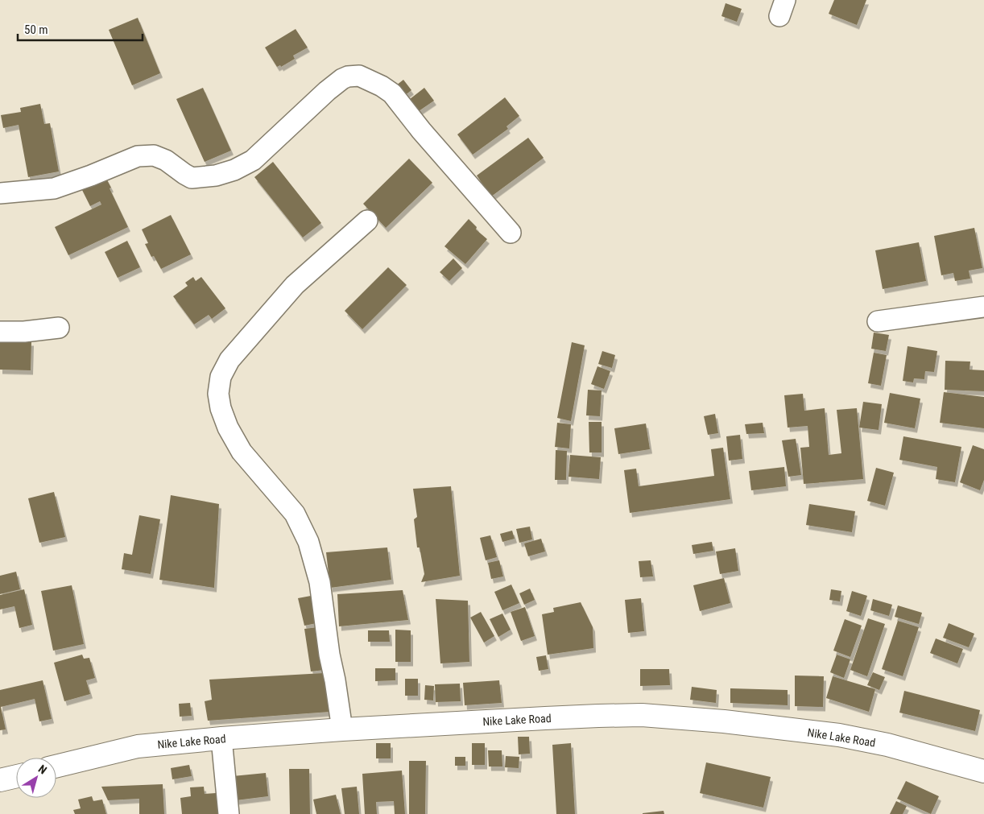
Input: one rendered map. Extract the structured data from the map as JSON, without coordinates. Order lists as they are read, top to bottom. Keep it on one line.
{"streets":{"main road":["Nike Lake Road"]},"scale_bar":"50 m","north":"top right"}
